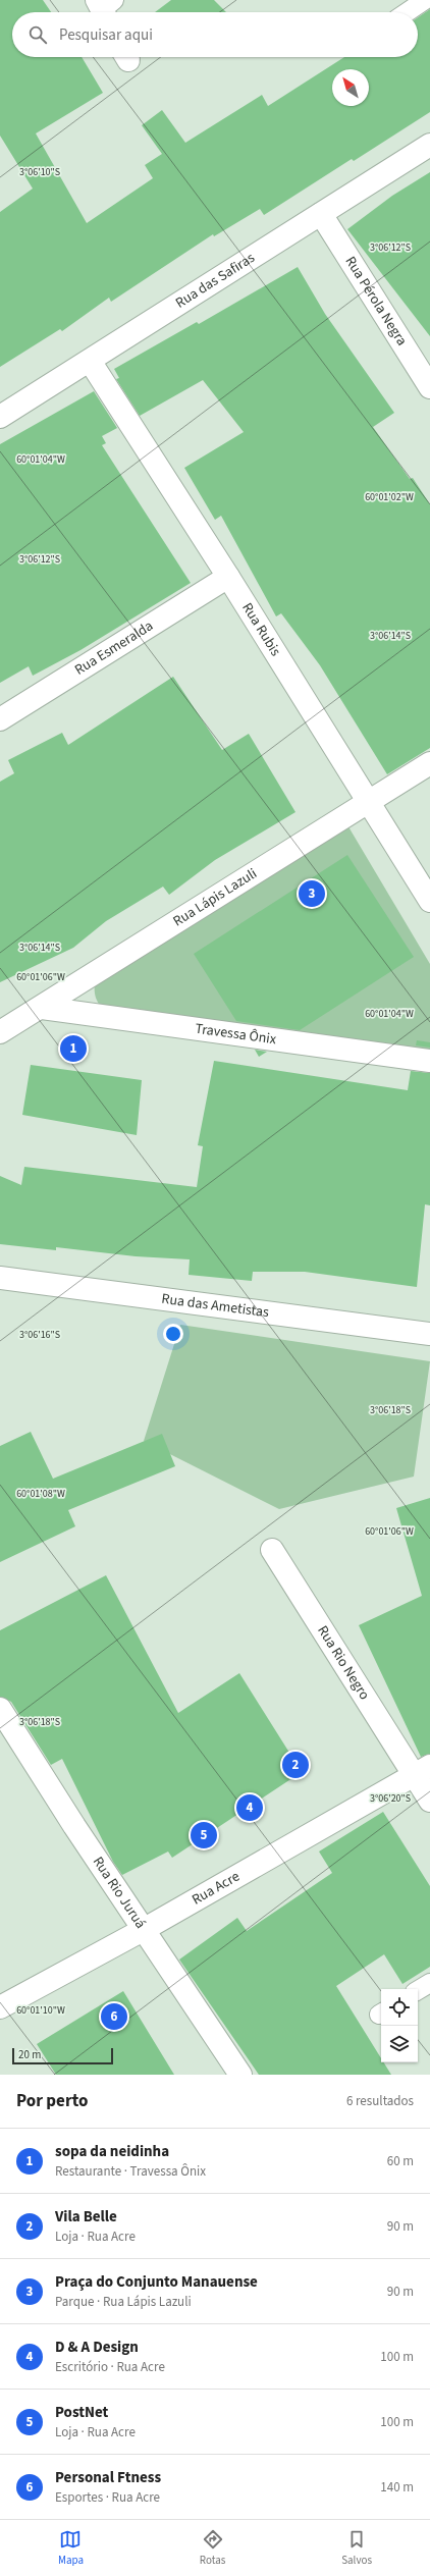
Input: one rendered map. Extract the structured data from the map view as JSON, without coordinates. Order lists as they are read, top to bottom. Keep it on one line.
{"streets":{"street":["Rua das Safiras","Rua Pérola Negra","Rua Rubis","Rua Esmeralda","Rua Lápis Lazuli","Travessa Ônix","Rua das Ametistas","Rua Rio Negro","Rua Acre","Rua Rio Juruá"]},"crossings":[["Rua das Safiras","Rua Pérola Negra"],["Rua das Safiras","Rua Rubis"],["Rua Rubis","Rua Esmeralda"],["Rua Rubis","Rua Lápis Lazuli"],["Rua Lápis Lazuli","Travessa Ônix"],["Rua Rio Negro","Rua Acre"],["Rua Acre","Rua Rio Juruá"]],"scale_bar":"20 m","north":"top left","page":{"search":"Pesquisar aqui","pins":["3","1","2","4","5","6"],"scale":"20 m","heading":["Por perto","6 resultados"],"list":[{"mark":"1","name":"sopa da neidinha","note":"Restaurante · Travessa Ônix","value":"60 m"},{"mark":"2","name":"Vila Belle","note":"Loja · Rua Acre","value":"90 m"},{"mark":"3","name":"Praça do Conjunto Manauense","note":"Parque · Rua Lápis Lazuli","value":"90 m"},{"mark":"4","name":"D & A Design","note":"Escritório · Rua Acre","value":"100 m"},{"mark":"5","name":"PostNet","note":"Loja · Rua Acre","value":"100 m"},{"mark":"6","name":"Personal Ftness","note":"Esportes · Rua Acre","value":"140 m"}],"nav":["Mapa","Rotas","Salvos"]},"coordinates":["3°06'10\"S","3°06'12\"S","60°01'04\"W","60°01'02\"W","3°06'14\"S","60°01'06\"W","3°06'16\"S","3°06'18\"S","60°01'08\"W","3°06'20\"S","60°01'10\"W"]}
